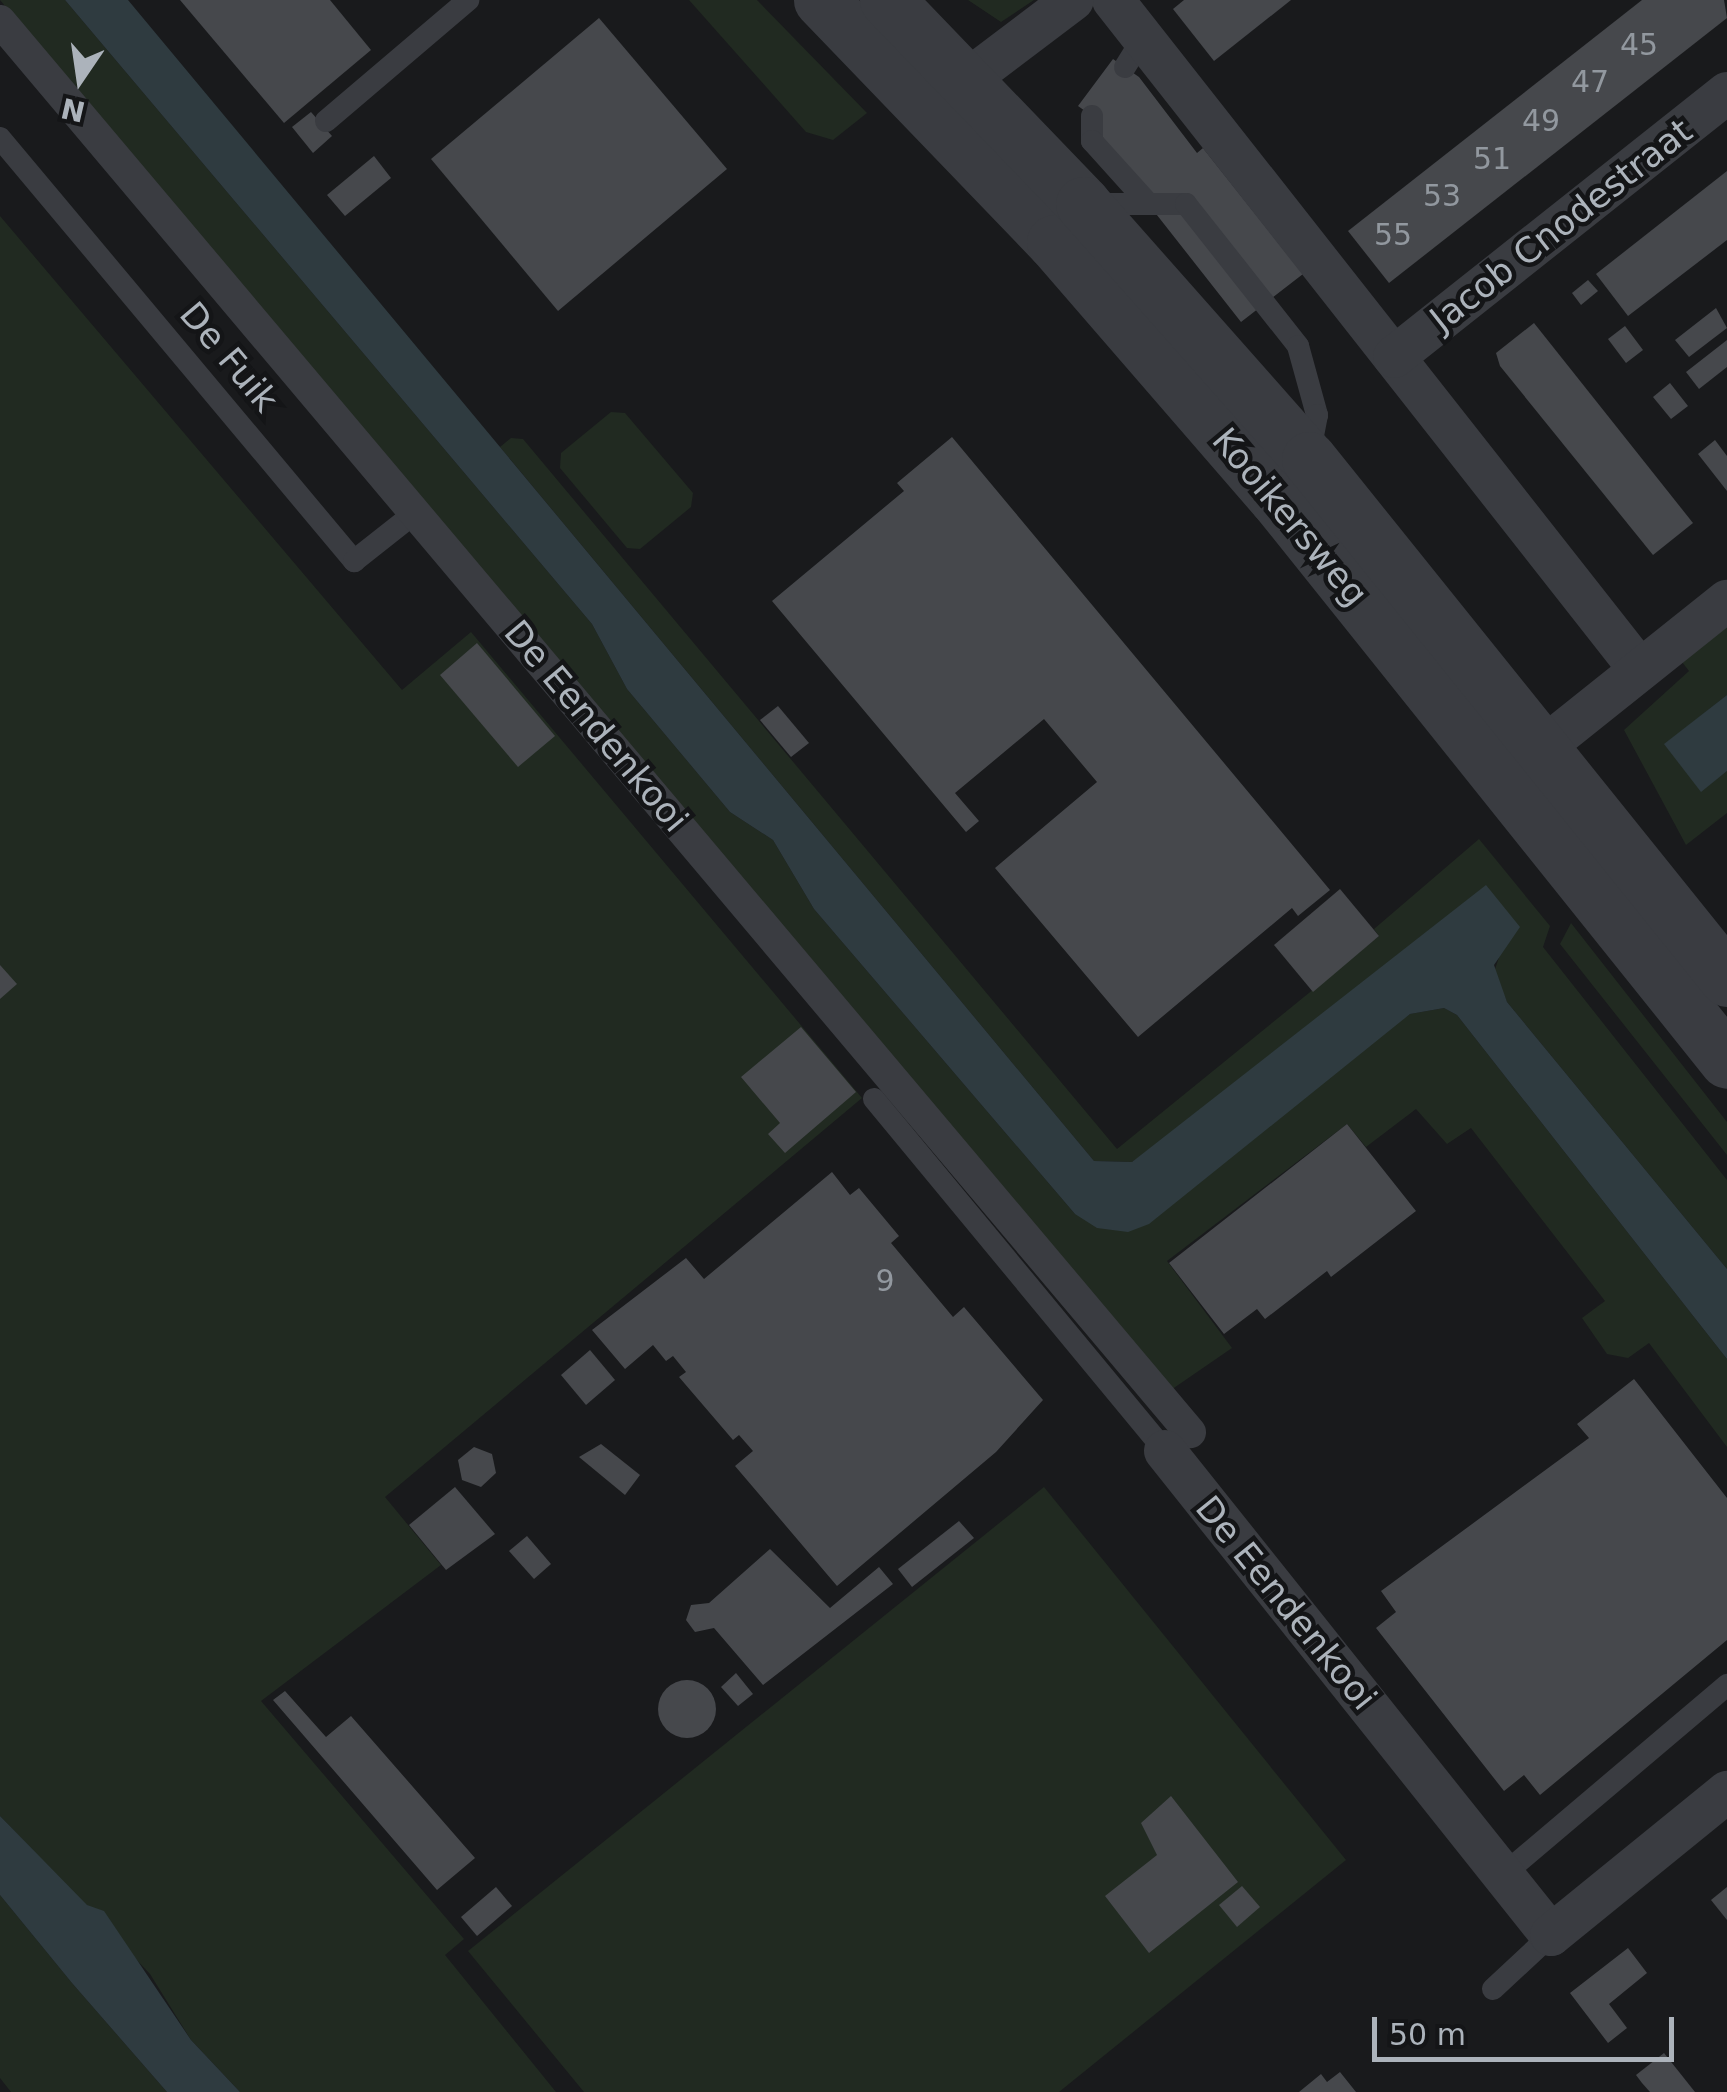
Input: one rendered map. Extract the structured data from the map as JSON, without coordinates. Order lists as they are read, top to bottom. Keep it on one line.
{"streets":{"street":["Jacob Cnodestraat","Kooikersweg","De Eendenkooi"],"lane":["De Fuik"]},"crossings":[["De Fuik","De Eendenkooi"]],"house_numbers":["45","47","49","51","53","55","9"],"scale_bar":"50 m","north":"bottom"}
